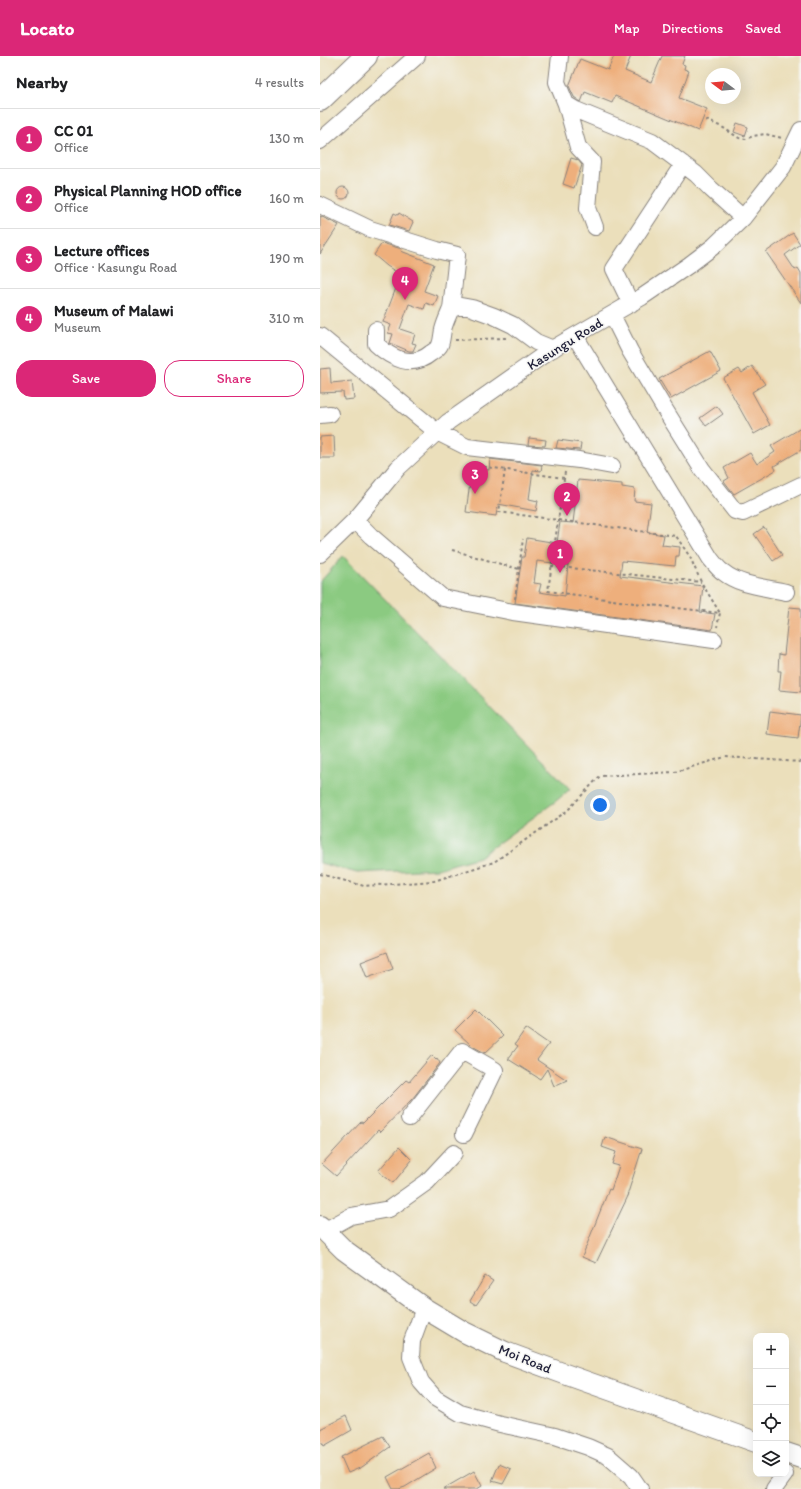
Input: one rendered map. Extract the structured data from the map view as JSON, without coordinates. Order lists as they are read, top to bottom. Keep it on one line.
{"streets":{"main road":["Moi Road"],"street":["Kasungu Road"]},"north":"left","page":{"header":"Locato","nav":["Map","Directions","Saved"],"heading":["Nearby","4 results"],"list":[{"mark":"1","name":"CC 01","note":"Office","value":"130 m"},{"mark":"2","name":"Physical Planning HOD office","note":"Office","value":"160 m"},{"mark":"3","name":"Lecture offices","note":"Office · Kasungu Road","value":"190 m"},{"mark":"4","name":"Museum of Malawi","note":"Museum","value":"310 m"}],"pins":["4","3","2","1"],"buttons":["Save","Share"],"map_buttons":["+","−"]}}
